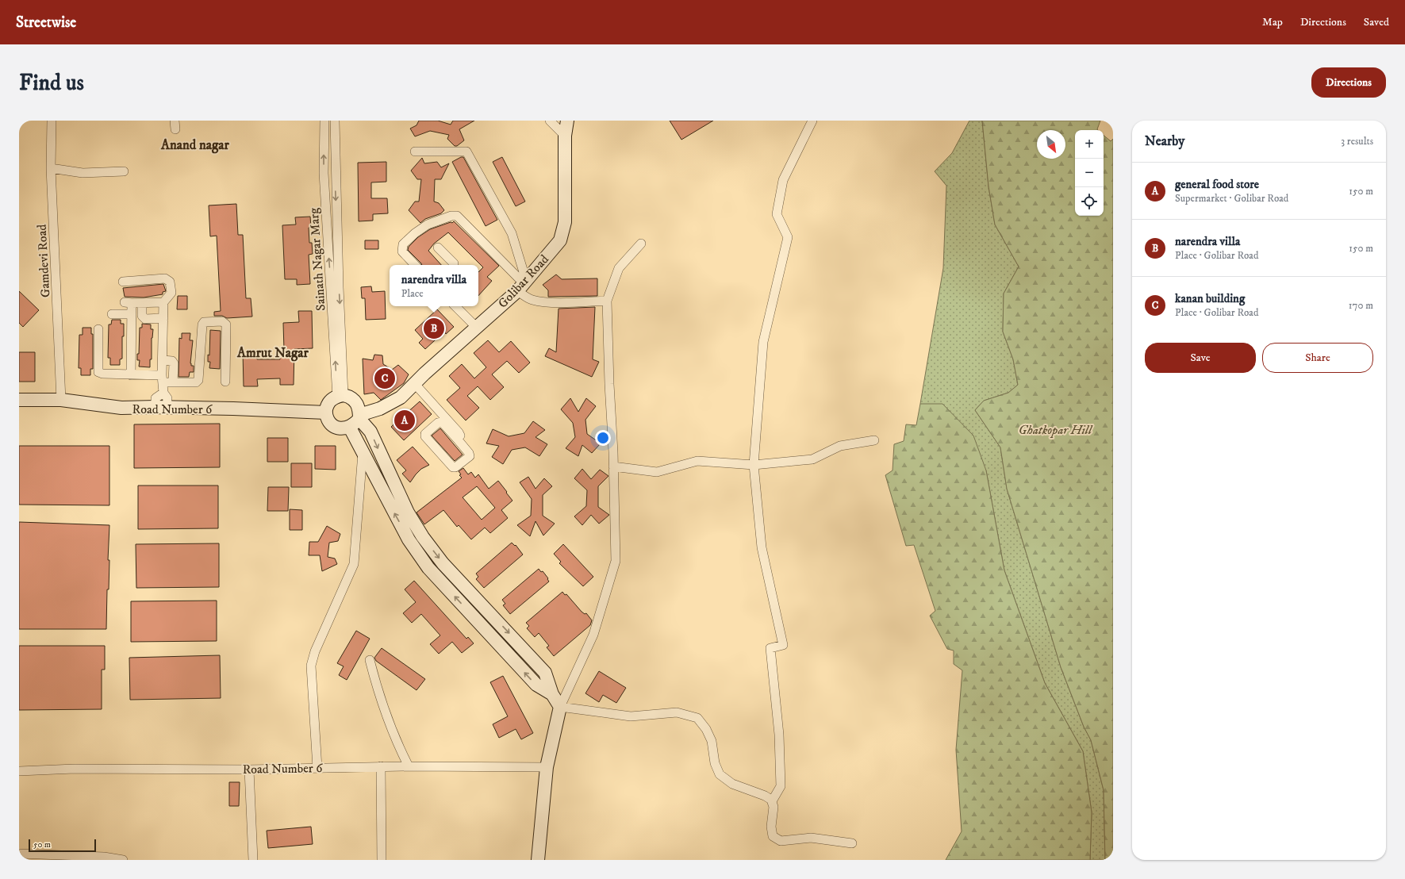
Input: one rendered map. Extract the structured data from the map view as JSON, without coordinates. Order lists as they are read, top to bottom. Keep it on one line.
{"streets":{"street":["Sainath Nagar Marg","Gamdevi Road","Golibar Road","Road Number 6"]},"crossings":[["Sainath Nagar Marg","Golibar Road"],["Sainath Nagar Marg","Road Number 6"],["Gamdevi Road","Road Number 6"],["Golibar Road","Road Number 6"]],"districts":["Anand nagar","Amrut Nagar"],"parks":["Ghatkopar Hill"],"scale_bar":"50 m","north":"bottom right","page":{"header":"Streetwise","nav":["Map","Directions","Saved"],"buttons":["Directions",["Save","Share"]],"title":"Find us","heading":["Nearby","3 results"],"map_buttons":["+","−"],"list":[{"mark":"A","name":"general food store","note":"Supermarket · Golibar Road","value":"150 m"},{"mark":"B","name":"narendra villa","note":"Place · Golibar Road","value":"150 m"},{"mark":"C","name":"kanan building","note":"Place · Golibar Road","value":"170 m"}],"popup":["narendra villa","Place"],"pins":["B","C","A"],"scale":"50 m"}}
